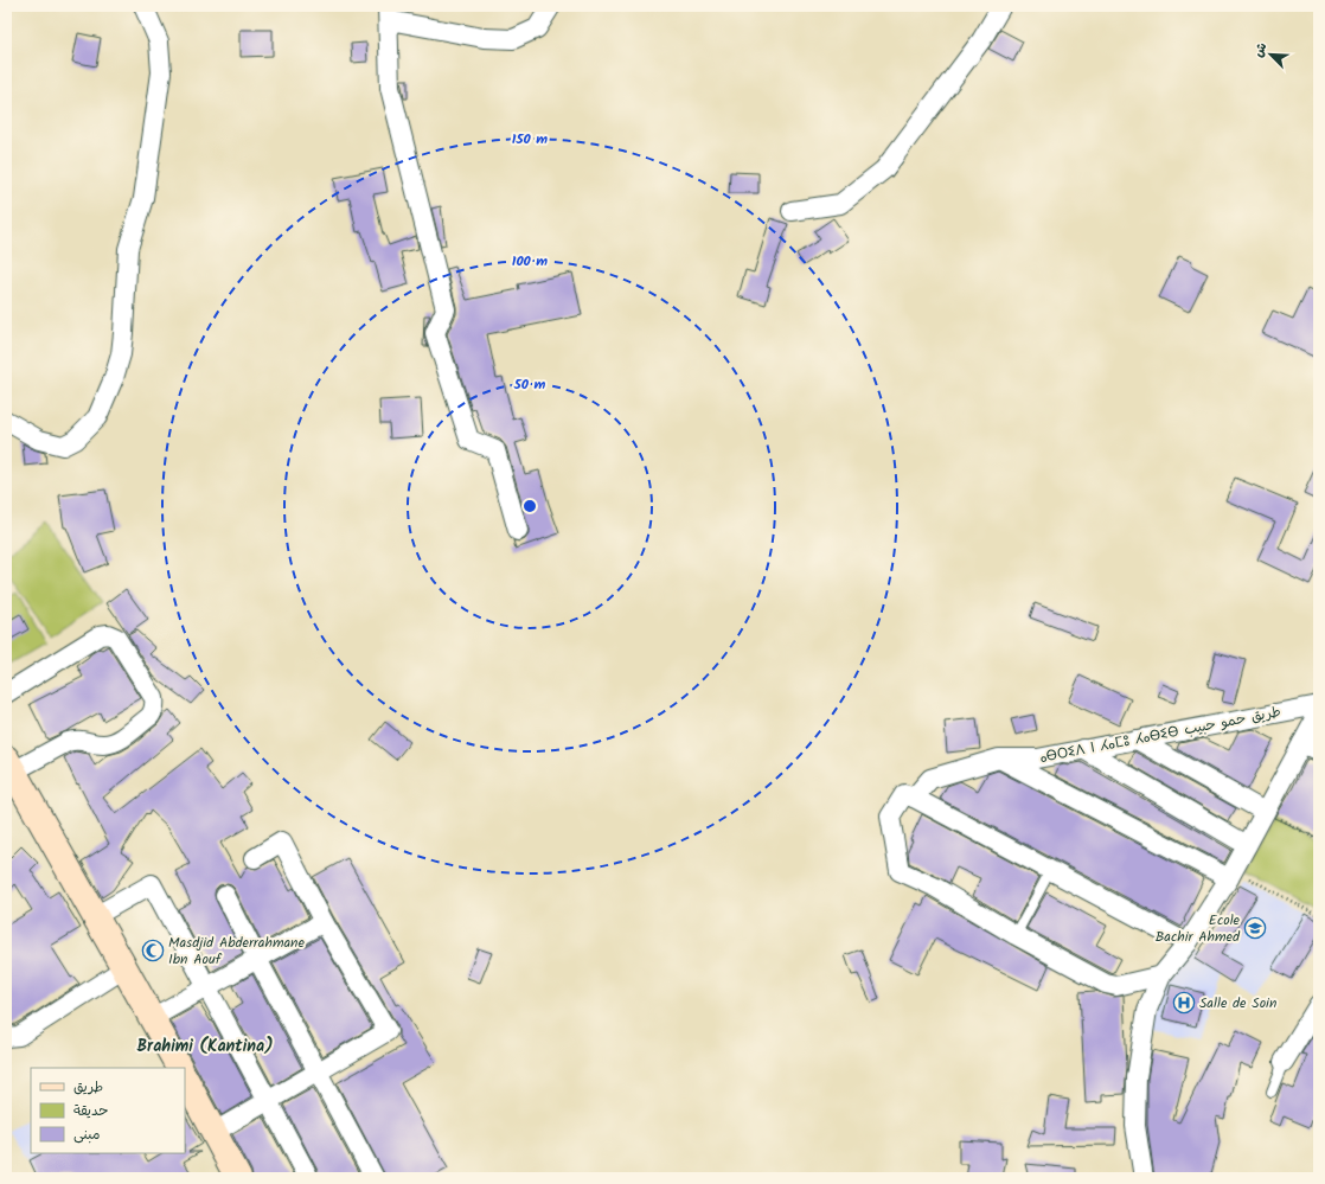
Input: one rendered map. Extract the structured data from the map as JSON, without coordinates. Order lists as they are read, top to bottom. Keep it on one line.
{"streets":{"street":["ⴰⴱⵔⵉⴷ ⵏ ⵃⴰⵎⵓ ⵃⴰⴱⵉⴱ طريق حمو حبيب"]},"districts":["Brahimi (Kantina)"],"places":{"school or university":["Ecole Bachir Ahmed"],"mosque":["Masdjid Abderrahmane Ibn Aouf"],"hospital":["Salle de Soin"]},"legend":["طريق","حديقة","مبنى"],"north":"top left","rings":["150 m","100 m","50 m"]}
